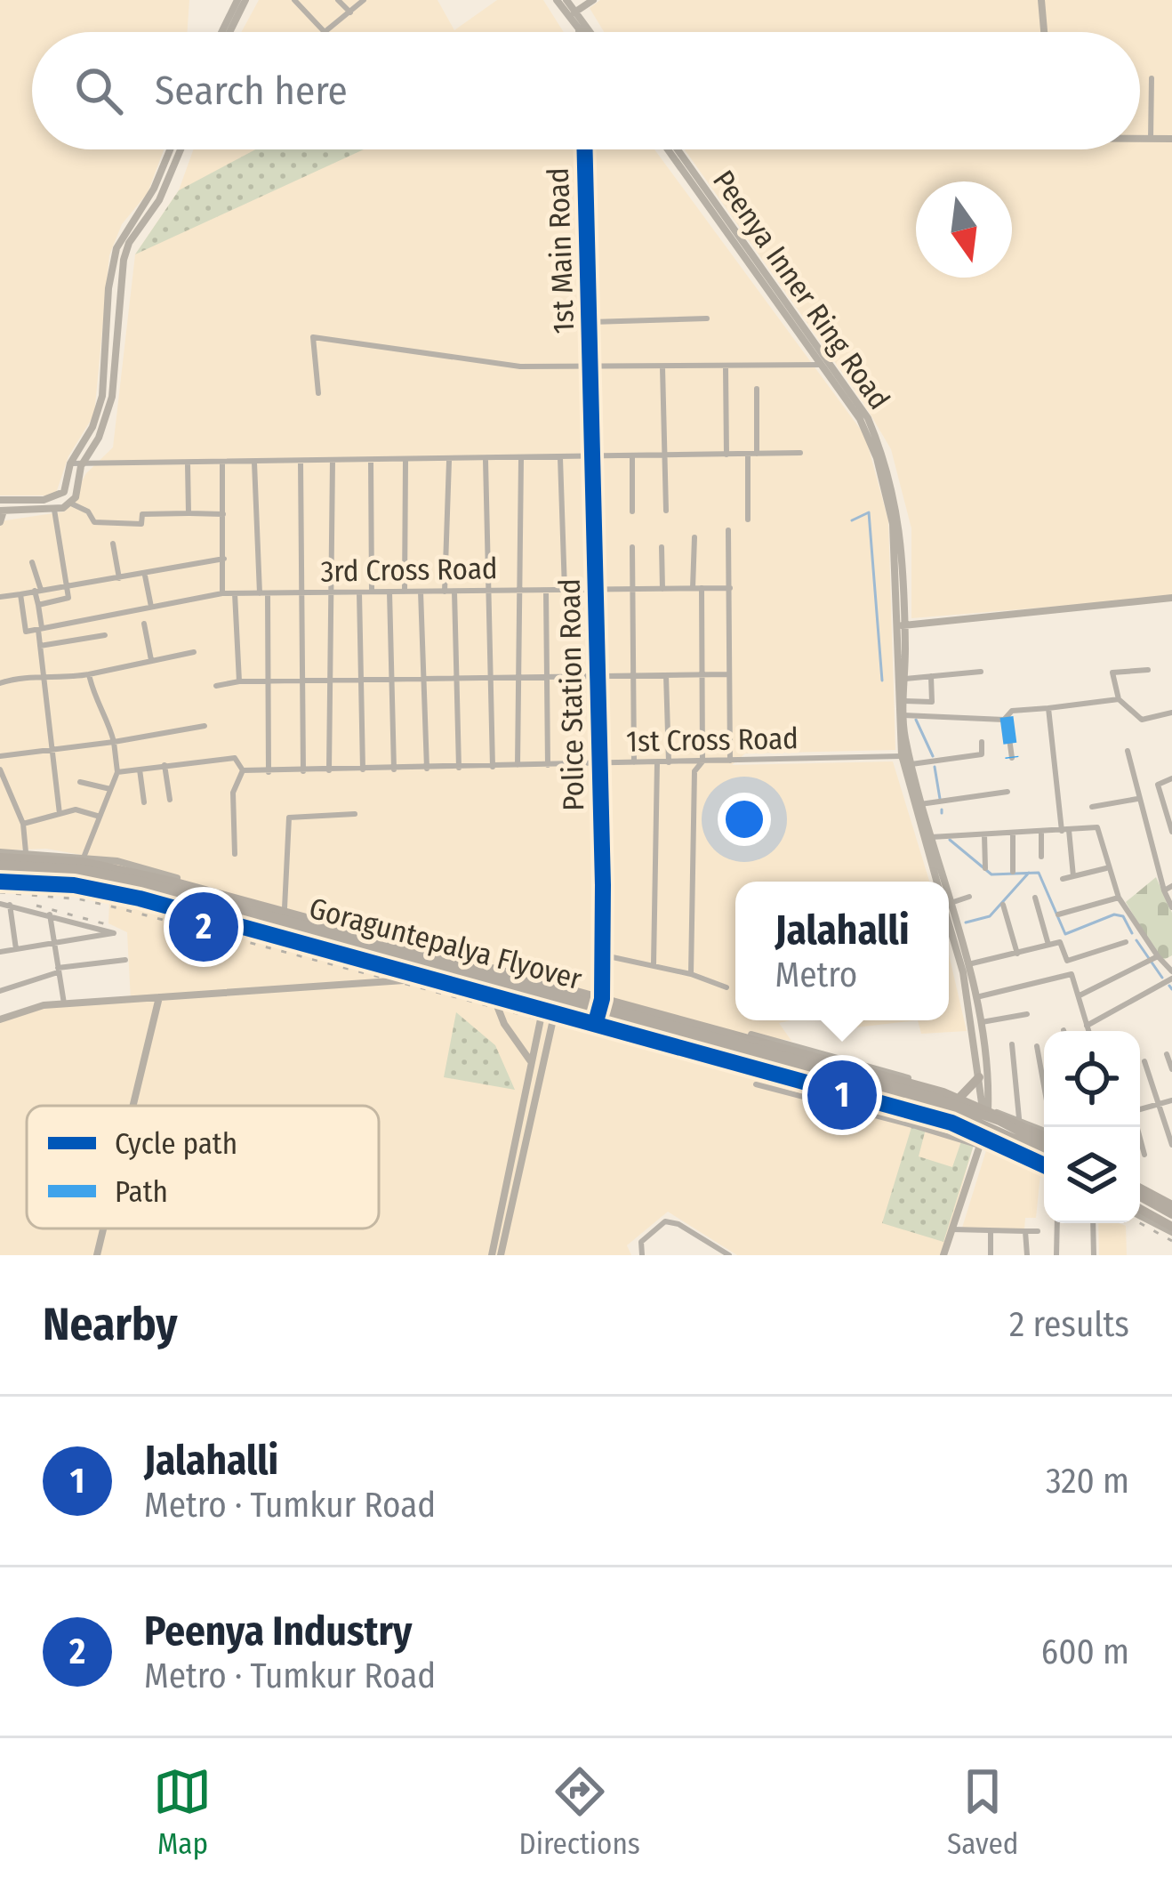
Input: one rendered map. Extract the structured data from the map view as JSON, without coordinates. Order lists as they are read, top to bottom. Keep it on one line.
{"streets":{"highway":["Goraguntepalya Flyover"],"street":["1st Main Road","Peenya Inner Ring Road","3rd Cross Road","Police Station Road","1st Cross Road"]},"crossings":[["1st Main Road","Police Station Road"],["Peenya Inner Ring Road","1st Cross Road"],["3rd Cross Road","Police Station Road"],["Police Station Road","1st Cross Road"]],"legend":["Cycle path","Path"],"north":"bottom","page":{"search":"Search here","popup":["Jalahalli","Metro"],"pins":["2","1"],"heading":["Nearby","2 results"],"list":[{"mark":"1","name":"Jalahalli","note":"Metro · Tumkur Road","value":"320 m"},{"mark":"2","name":"Peenya Industry","note":"Metro · Tumkur Road","value":"600 m"}],"nav":["Map","Directions","Saved"]}}
